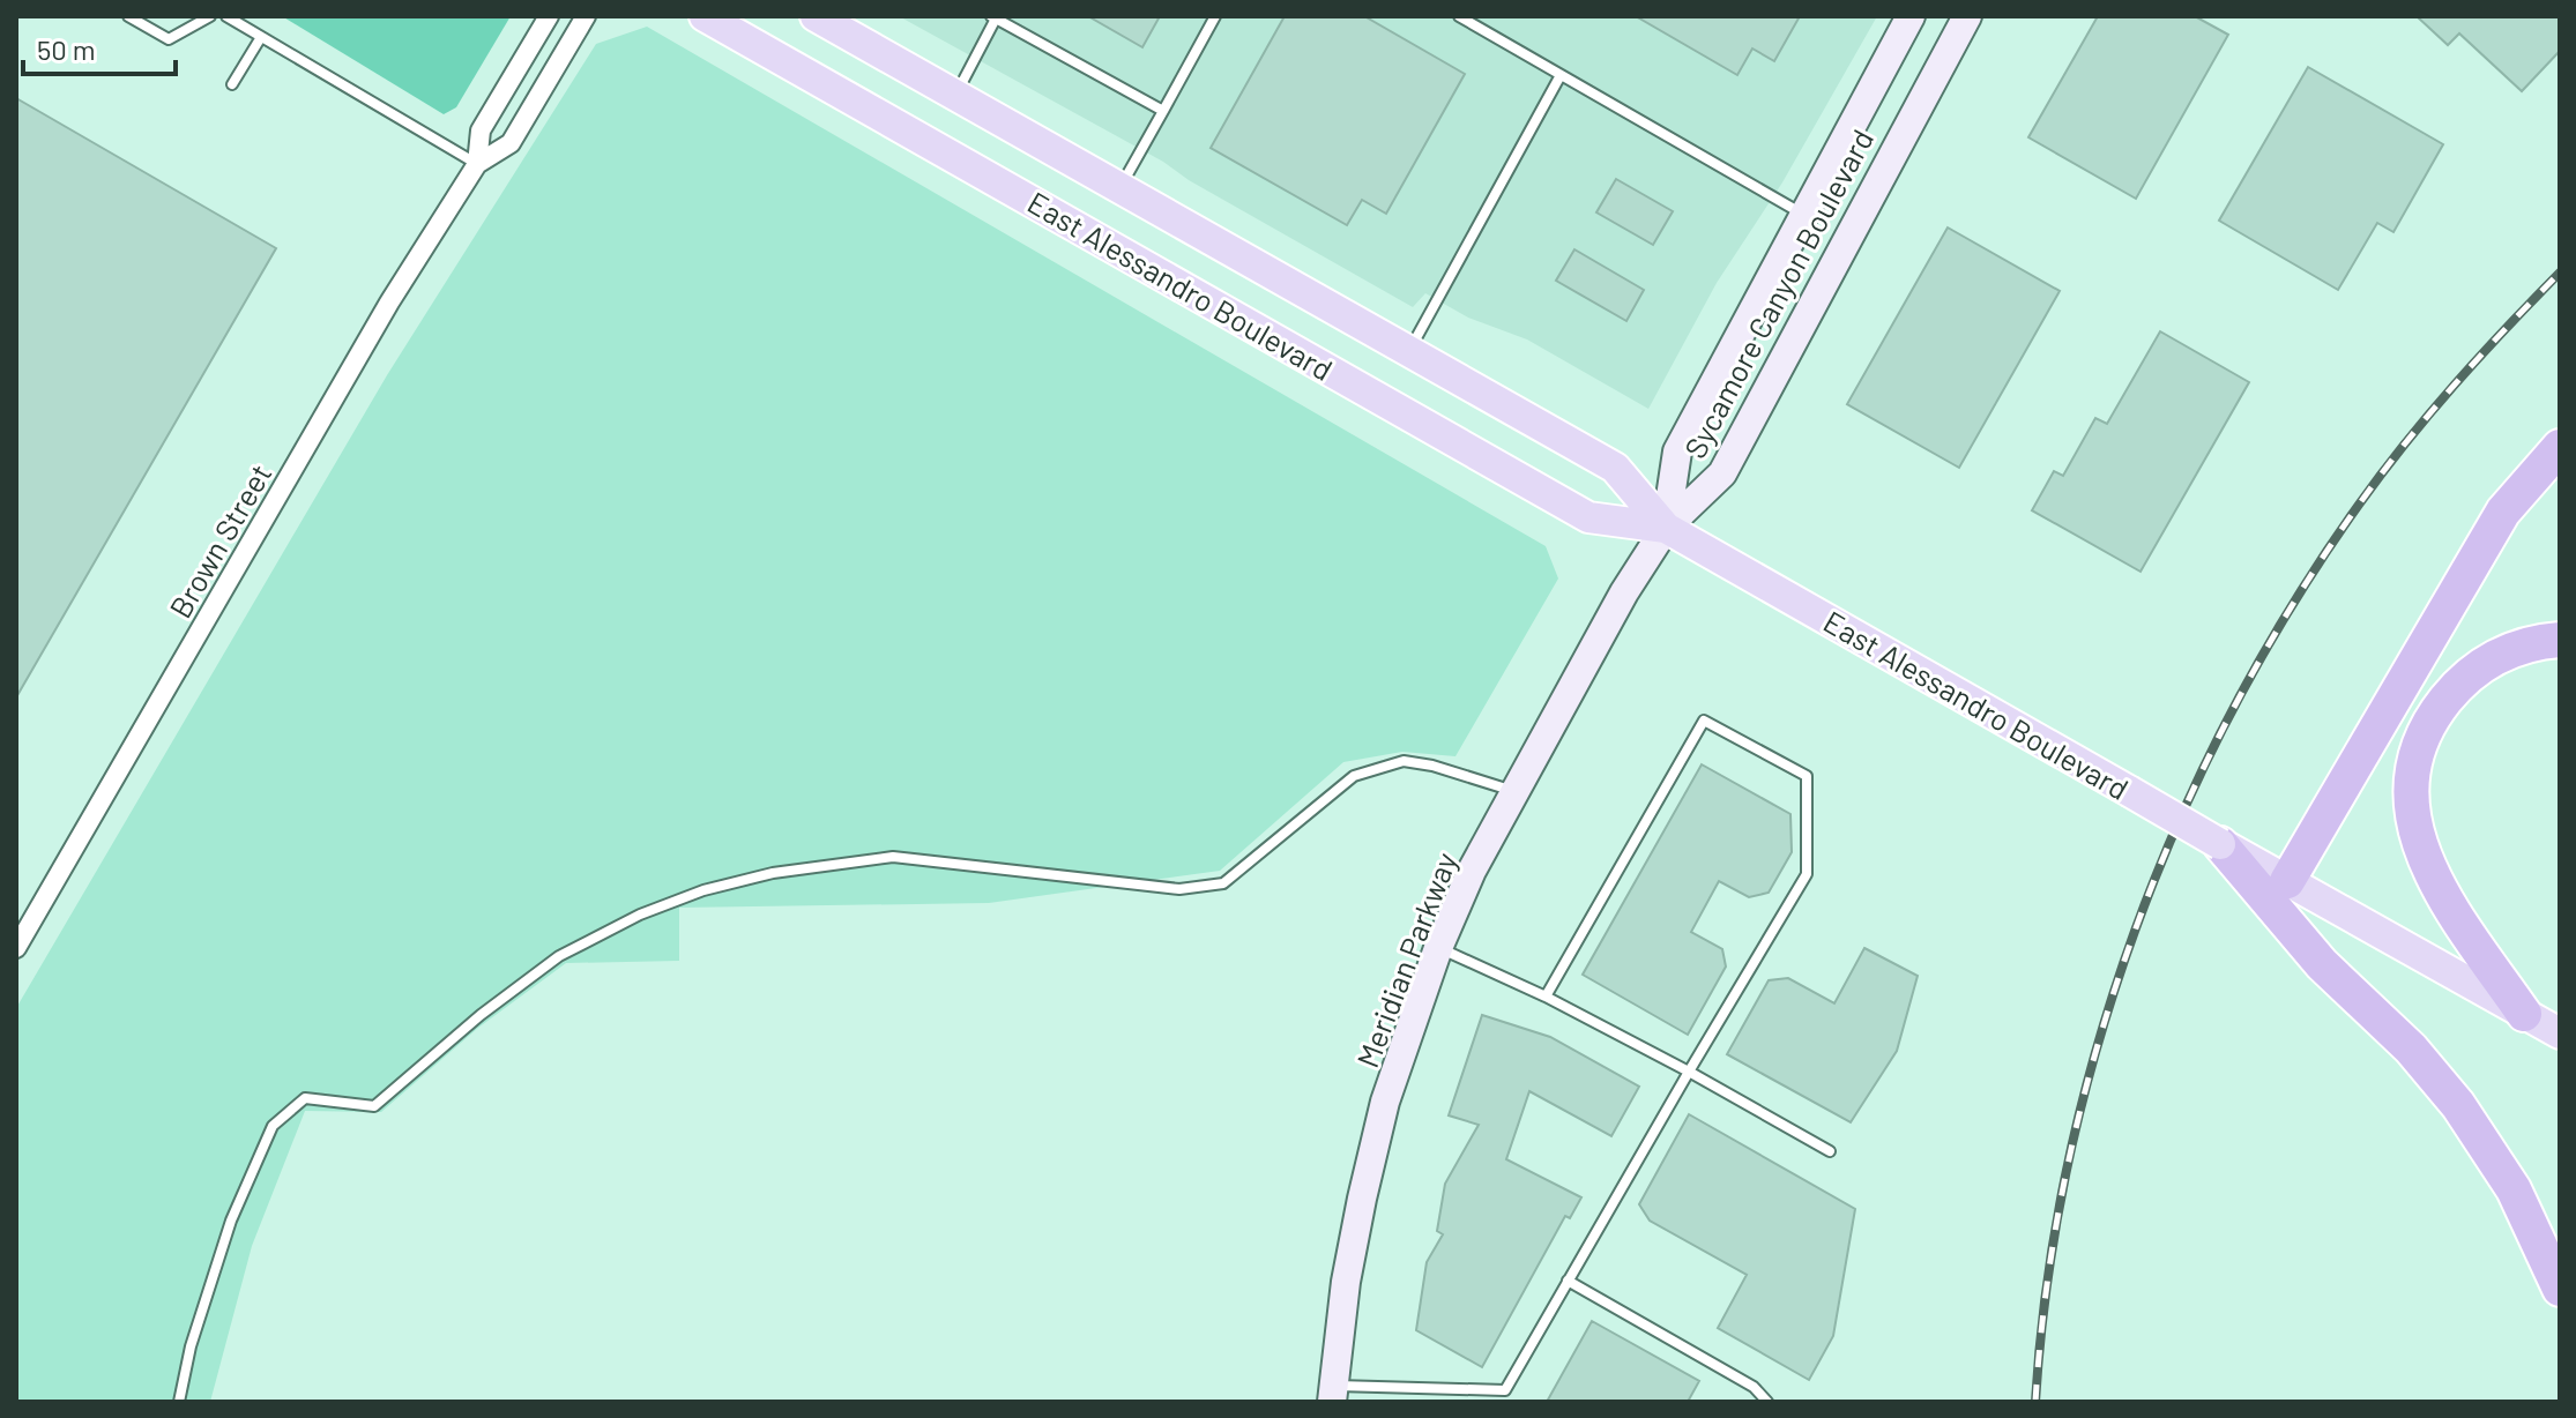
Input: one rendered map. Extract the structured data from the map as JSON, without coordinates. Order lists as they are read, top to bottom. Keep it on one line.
{"streets":{"main road":["East Alessandro Boulevard","Sycamore Canyon Boulevard","Meridian Parkway"],"street":["Brown Street"]},"crossings":[["East Alessandro Boulevard","Sycamore Canyon Boulevard"],["East Alessandro Boulevard","Meridian Parkway"],["Sycamore Canyon Boulevard","Meridian Parkway"]],"scale_bar":"50 m"}
